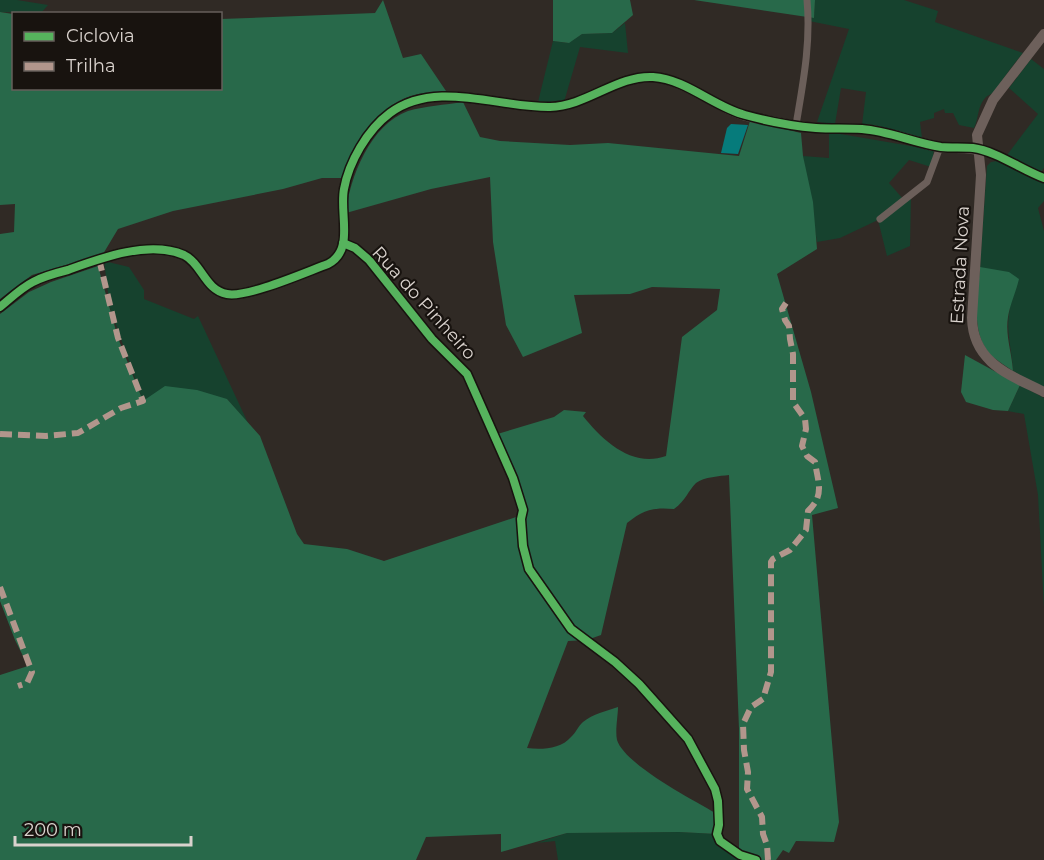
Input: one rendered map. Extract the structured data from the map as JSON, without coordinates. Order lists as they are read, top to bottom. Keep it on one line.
{"streets":{"street":["Estrada Nova","Rua do Pinheiro"]},"legend":["Ciclovia","Trilha"],"scale_bar":"200 m"}
